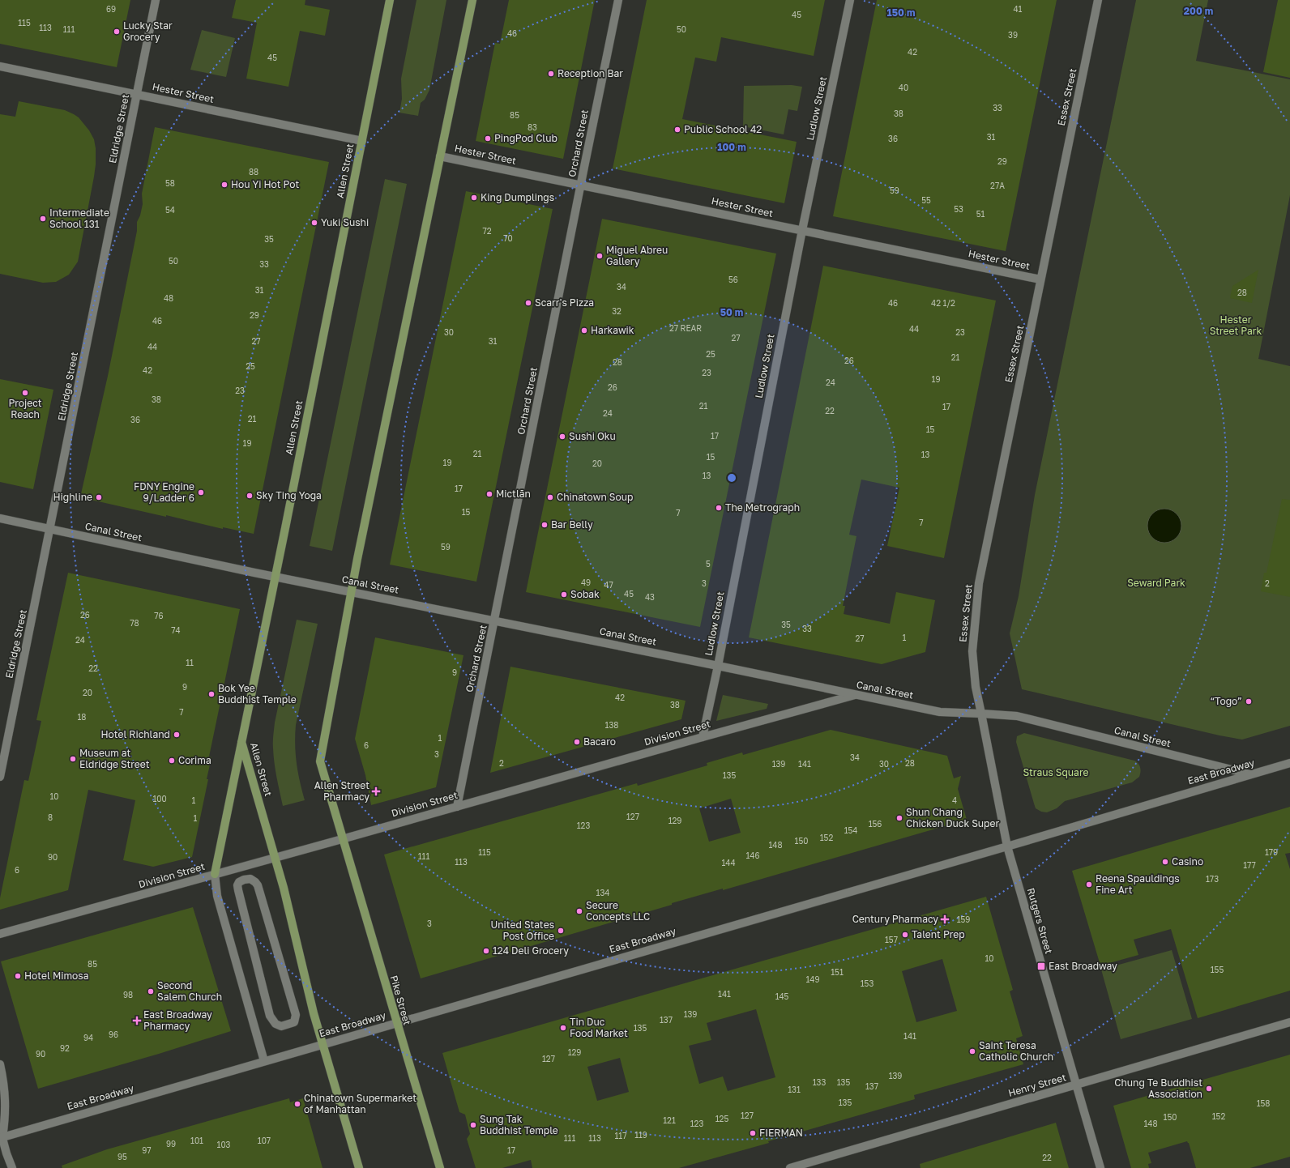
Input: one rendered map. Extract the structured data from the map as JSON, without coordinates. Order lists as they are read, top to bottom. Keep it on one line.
{"streets":{"main road":["Allen Street","Pike Street"],"street":["Hester Street","Essex Street","Ludlow Street","Eldridge Street","Orchard Street","Canal Street","Division Street","East Broadway","Rutgers Street","Henry Street"]},"crossings":[["Hester Street","Essex Street"],["Hester Street","Ludlow Street"],["Hester Street","Eldridge Street"],["Hester Street","Orchard Street"],["Hester Street","Allen Street"],["Essex Street","Canal Street"],["Essex Street","Rutgers Street"],["Ludlow Street","Canal Street"],["Ludlow Street","Division Street"],["Eldridge Street","Canal Street"],["Orchard Street","Canal Street"],["Orchard Street","Division Street"],["Allen Street","Canal Street"],["Allen Street","Division Street"],["Canal Street","Division Street"],["Canal Street","East Broadway"],["Canal Street","Rutgers Street"],["Division Street","Pike Street"],["East Broadway","Rutgers Street"],["East Broadway","Pike Street"],["Rutgers Street","Henry Street"]],"parks":["Hester Street Park","Seward Park","Straus Square"],"places":{"other":["Lucky Star Grocery","Reception Bar","Public School 42","PingPod Club","Hou Yi Hot Pot","King Dumplings","Intermediate School 131","Yuki Sushi","Miguel Abreu Gallery","Scarr's Pizza","Harkawik","Project Reach","Sushi Oku","FDNY Engine 9/Ladder 6","Mictlān","Sky Ting Yoga","Highline","Chinatown Soup","The Metrograph","Bar Belly","Sobak","Bok Yee Buddhist Temple","“Togo”","Hotel Richland","Bacaro","Museum at Eldridge Street","Corima","Shun Chang Chicken Duck Super","Casino","Reena Spauldings Fine Art","Secure Concepts LLC","United States Post Office","Talent Prep","124 Deli Grocery","Hotel Mimosa","Second Salem Church","Tin Duc Food Market","Saint Teresa Catholic Church","Chung Te Buddhist Association","Chinatown Supermarket of Manhattan","Sung Tak Buddhist Temple","FIERMAN"],"health":["Allen Street Pharmacy","Century Pharmacy","East Broadway Pharmacy"],"transit":["East Broadway"]},"house_numbers":["69","41","45","115","113","111","50","46","39","42","45","40","33","38","85","83","31","36","29","88","58","27A","59","55","53","54","51","72","70","35","50","33","56","34","31","28","48","46","42 1/2","32","29","46","27 REAR","44","30","23","27","27","31","44","25","21","26","28","25","42","23","19","24","26","23","38","21","17","22","24","21","36","15","17","19","21","13","15","19","20","13","17","15","7","7","59","5","49","3","2","47","45","43","26","76","78","35","33","74","1","27","24","11","22","9","9","20","42","38","7","18","138","1","6","3","34","2","28","139","141","30","135","10","100","1","4","127","8","1","129","156","123","154","152","150","148","115","179","146","111","90","113","144","177","6","173","134","159","3","157","10","85","155","151","149","153","141","98","145","139","137","135","96","141","94","92","129","90","127","139","133","135","137","131","135","158","127","152","150","125","121","123","148","119","117","111","113","101","107","99","103","97","17","95","22"],"rings":["200 m","150 m","100 m","50 m"]}
